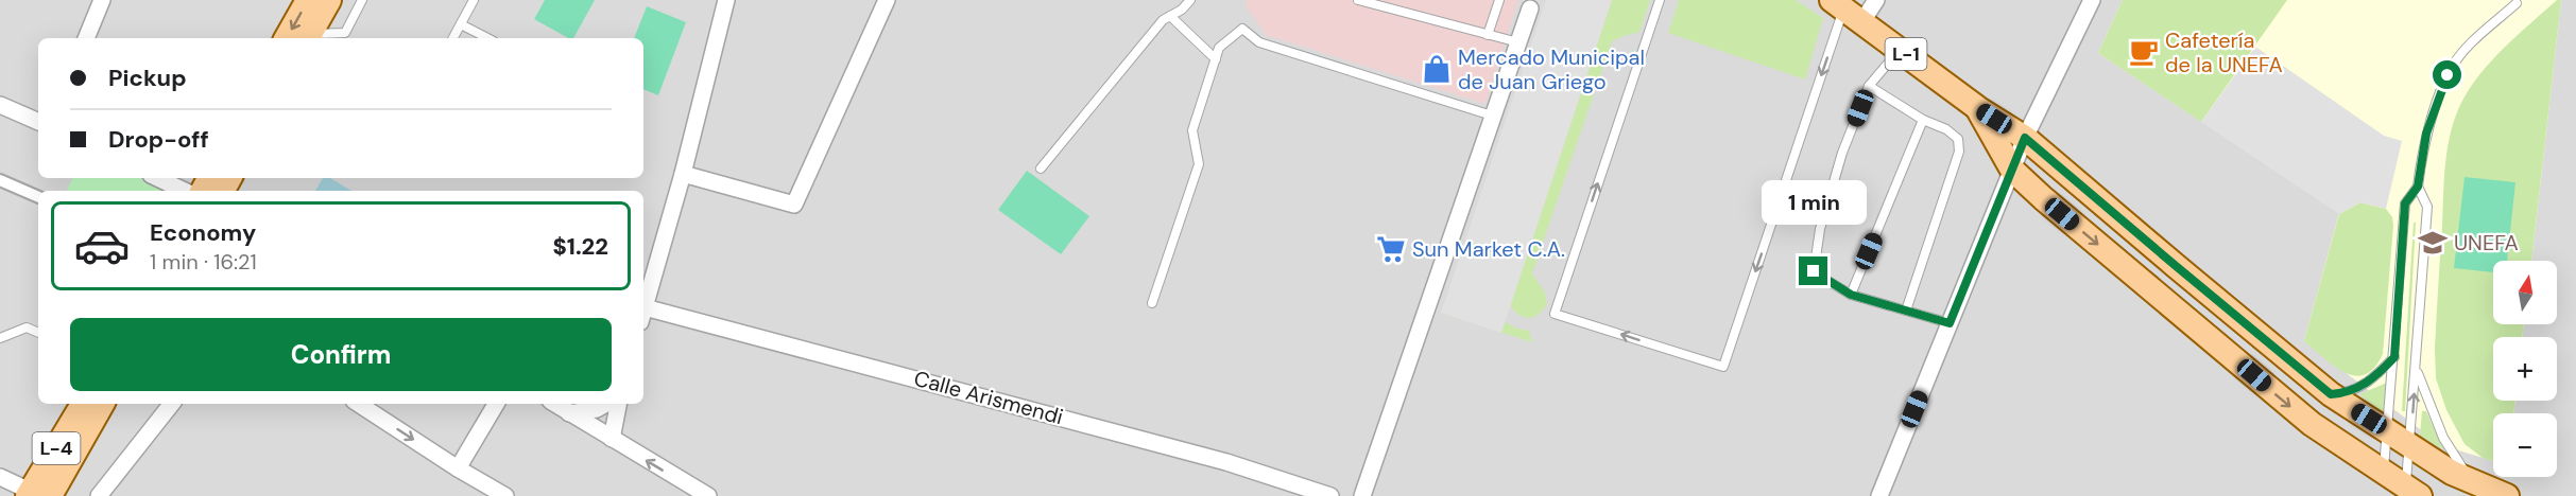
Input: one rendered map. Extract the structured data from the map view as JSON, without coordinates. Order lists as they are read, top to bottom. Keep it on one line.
{"streets":{"main road":["L-1","L-4"],"street":["Calle Arismendi"]},"places":{"cafe":["Cafetería de la UNEFA"],"shop":["Mercado Municipal de Juan Griego"],"school or university":["UNEFA"],"supermarket":["Sun Market C.A."]},"north":"top","page":{"banner":["Pickup","Drop-off"],"bubble":"1 min","list":[{"name":"Economy","note":"1 min · 16:21","value":"$1.22"}],"map_buttons":["+","−"],"buttons":"Confirm"}}
